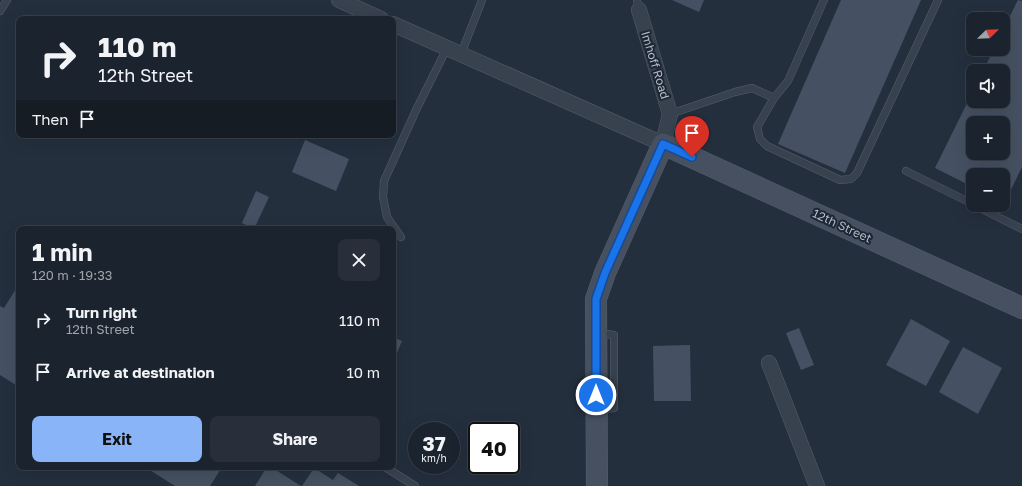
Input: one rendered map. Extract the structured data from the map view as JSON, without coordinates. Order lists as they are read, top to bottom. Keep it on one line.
{"streets":{"street":["Imhoff Road","12th Street"]},"crossings":[["Imhoff Road","12th Street"]],"north":"top right","page":{"map_buttons":["+","−"],"turn":["110 m","12th Street"],"then":"Then","heading":["1 min","120 m · 19:33"],"list":[{"name":"Turn right","note":"12th Street","value":"110 m"},{"name":"Arrive at destination","value":"10 m"}],"buttons":["Exit","Share"],"speed":"37 km/h","limit":"40"}}
